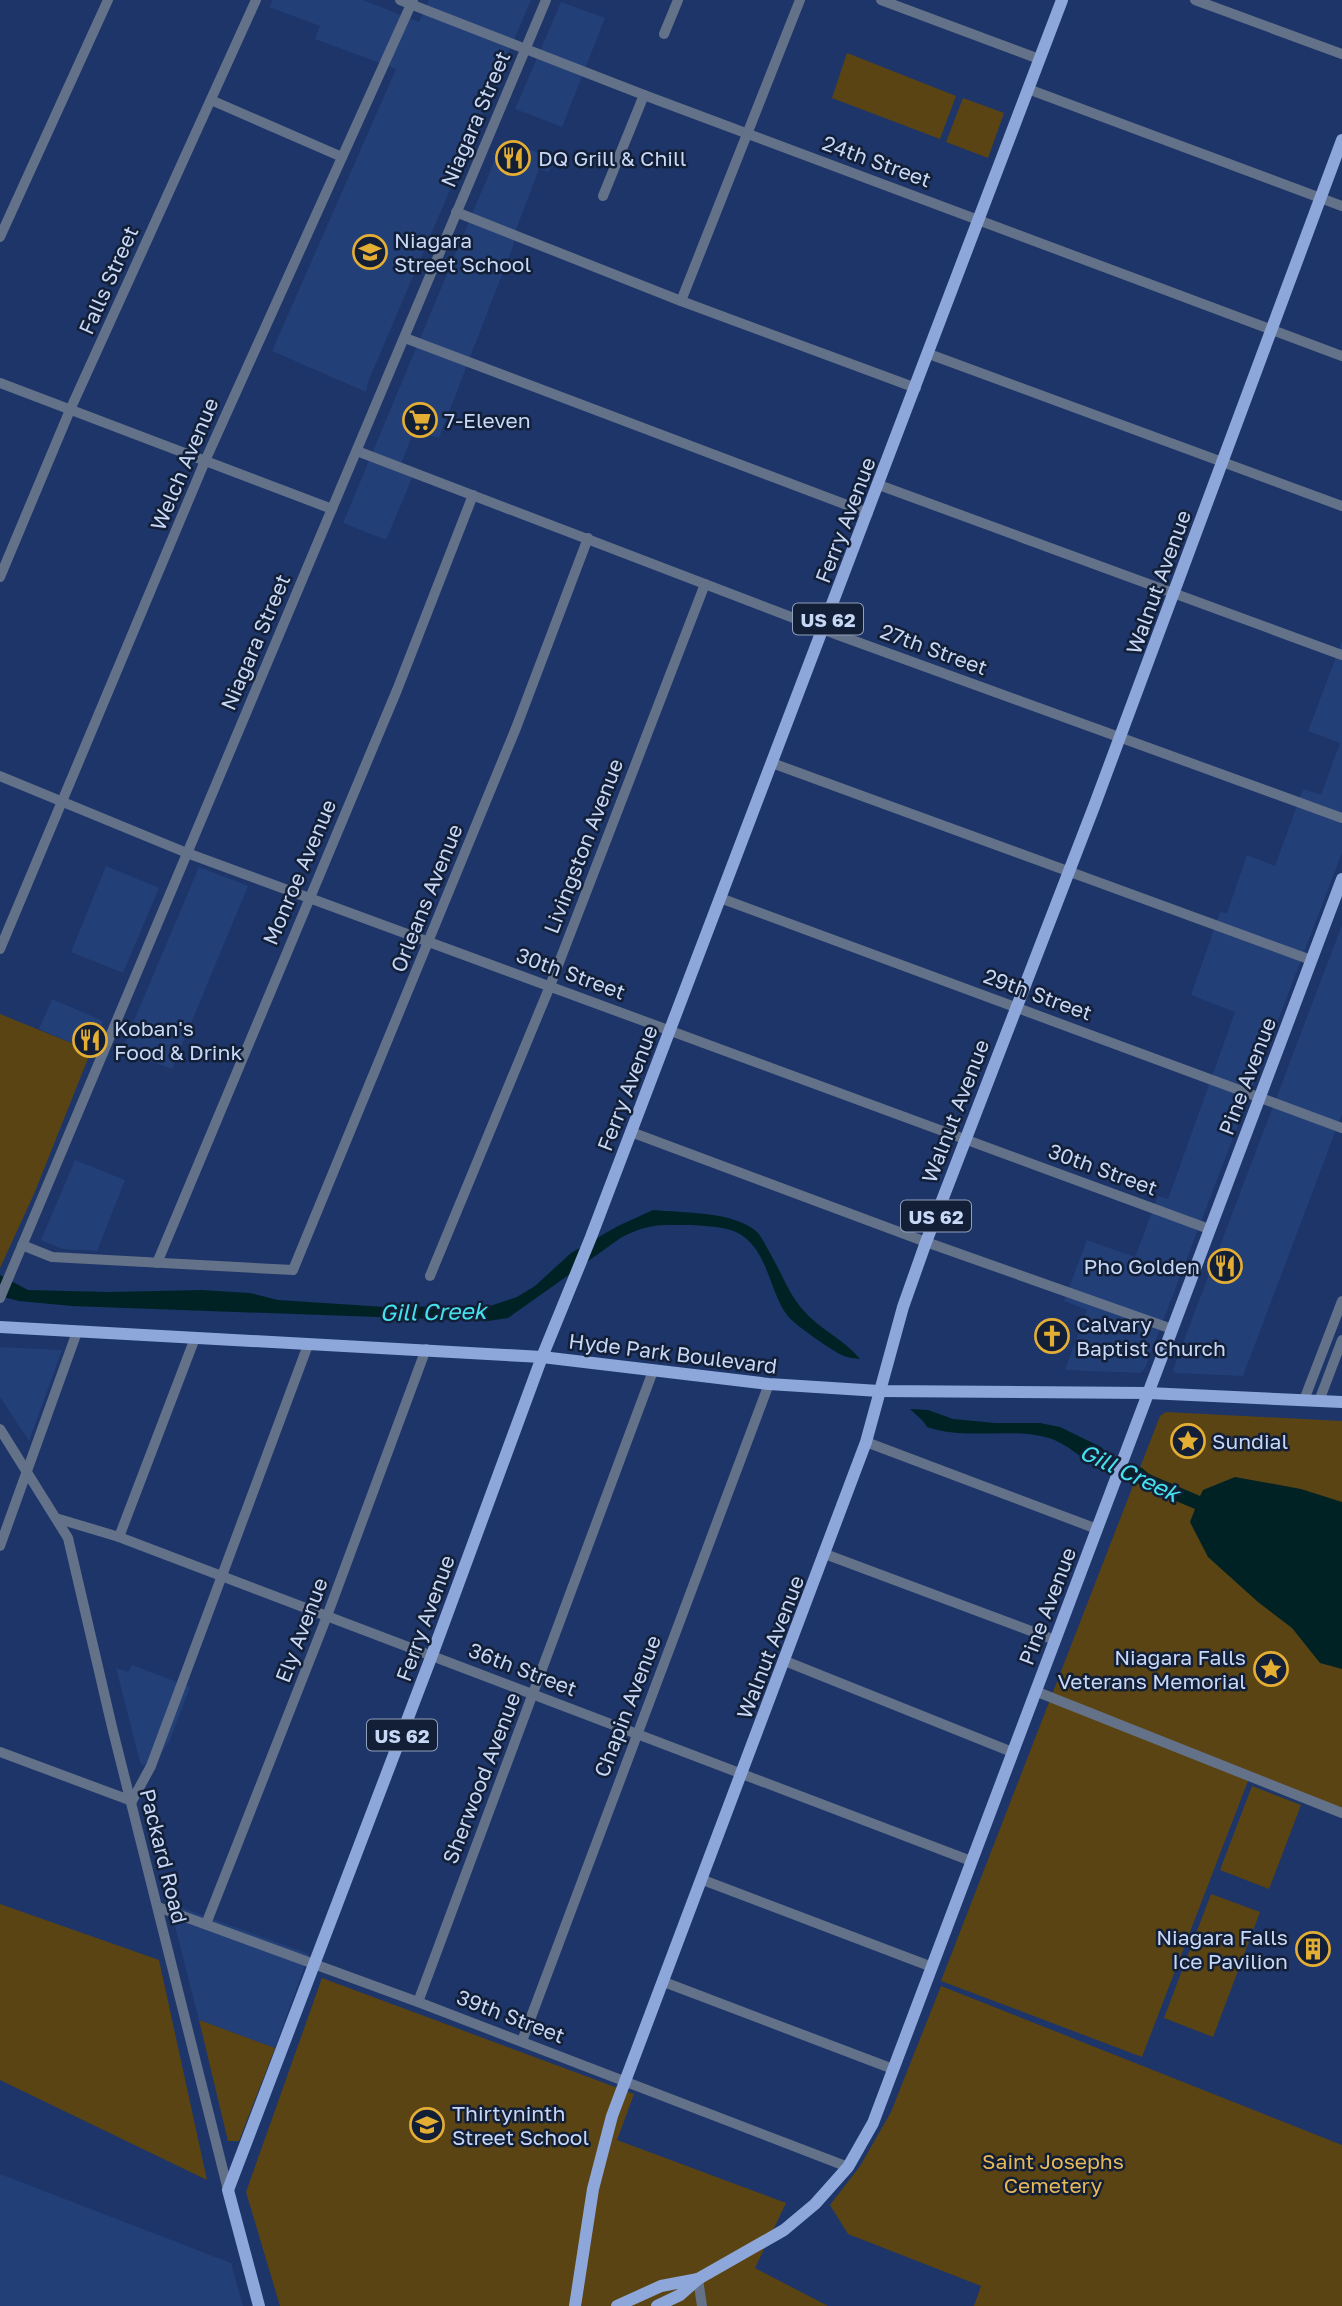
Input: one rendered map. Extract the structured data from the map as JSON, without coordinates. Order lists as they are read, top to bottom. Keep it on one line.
{"streets":{"main road":["Ferry Avenue","Walnut Avenue","US 62","Pine Avenue","Hyde Park Boulevard","Packard Road"],"street":["Niagara Street","24th Street","Falls Street","Welch Avenue","27th Street","Livingston Avenue","Monroe Avenue","Orleans Avenue","30th Street","29th Street","Ely Avenue","36th Street","Chapin Avenue","Sherwood Avenue","39th Street"]},"crossings":[["Niagara Street","24th Street"],["Niagara Street","27th Street"],["Niagara Street","30th Street"],["24th Street","Welch Avenue"],["24th Street","Ferry Avenue"],["24th Street","Walnut Avenue"],["Welch Avenue","30th Street"],["Ferry Avenue","27th Street"],["Ferry Avenue","30th Street"],["Ferry Avenue","29th Street"],["Ferry Avenue","Hyde Park Boulevard"],["Ferry Avenue","36th Street"],["Ferry Avenue","Packard Road"],["Ferry Avenue","39th Street"],["Walnut Avenue","27th Street"],["Walnut Avenue","30th Street"],["Walnut Avenue","29th Street"],["Walnut Avenue","Hyde Park Boulevard"],["Walnut Avenue","36th Street"],["Walnut Avenue","39th Street"],["27th Street","Livingston Avenue"],["27th Street","Monroe Avenue"],["27th Street","Orleans Avenue"],["Livingston Avenue","30th Street"],["Monroe Avenue","Orleans Avenue"],["Monroe Avenue","30th Street"],["Orleans Avenue","30th Street"],["30th Street","Pine Avenue"],["29th Street","Pine Avenue"],["Pine Avenue","Hyde Park Boulevard"],["Pine Avenue","36th Street"],["Pine Avenue","39th Street"],["Hyde Park Boulevard","Ely Avenue"],["Hyde Park Boulevard","Chapin Avenue"],["Hyde Park Boulevard","Sherwood Avenue"],["Ely Avenue","36th Street"],["Ely Avenue","39th Street"],["36th Street","Chapin Avenue"],["36th Street","Sherwood Avenue"],["36th Street","Packard Road"],["Chapin Avenue","39th Street"],["Sherwood Avenue","39th Street"],["Packard Road","39th Street"]],"water":["Gill Creek"],"parks":["Saint Josephs Cemetery"],"places":{"restaurant":["DQ Grill & Chill","Koban's Food & Drink","Pho Golden"],"school or university":["Niagara Street School","Thirtyninth Street School"],"supermarket":["7-Eleven"],"church":["Calvary Baptist Church"],"place":["Sundial","Niagara Falls Veterans Memorial"],"building":["Niagara Falls Ice Pavilion"]}}
